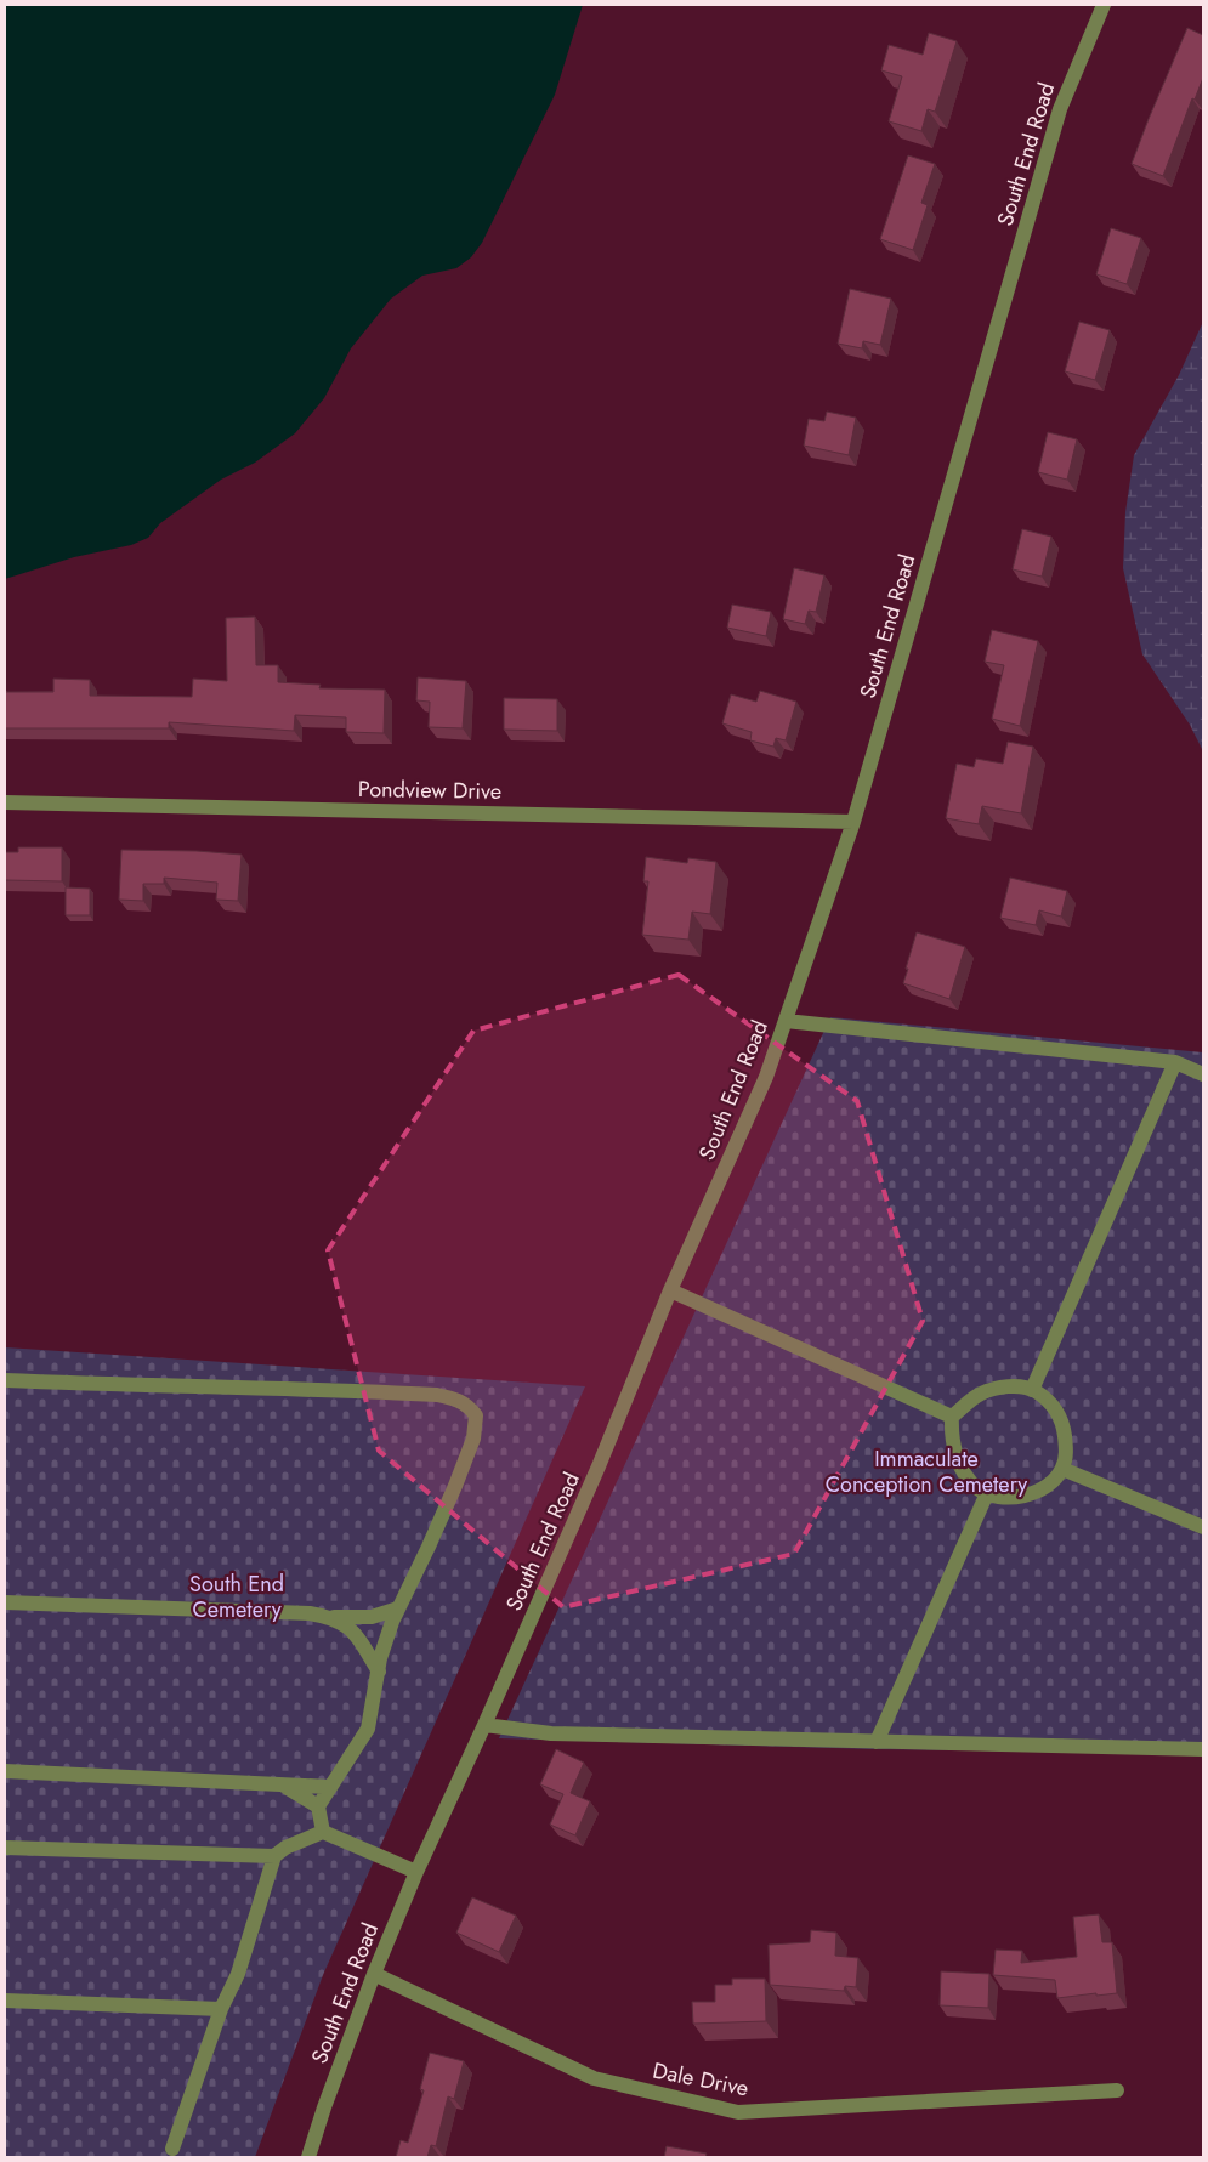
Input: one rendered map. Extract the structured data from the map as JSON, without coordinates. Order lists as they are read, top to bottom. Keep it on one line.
{"streets":{"street":["South End Road","Pondview Drive","Dale Drive"]},"crossings":[["South End Road","Pondview Drive"],["South End Road","Dale Drive"]],"parks":["Immaculate Conception Cemetery","South End Cemetery"]}
